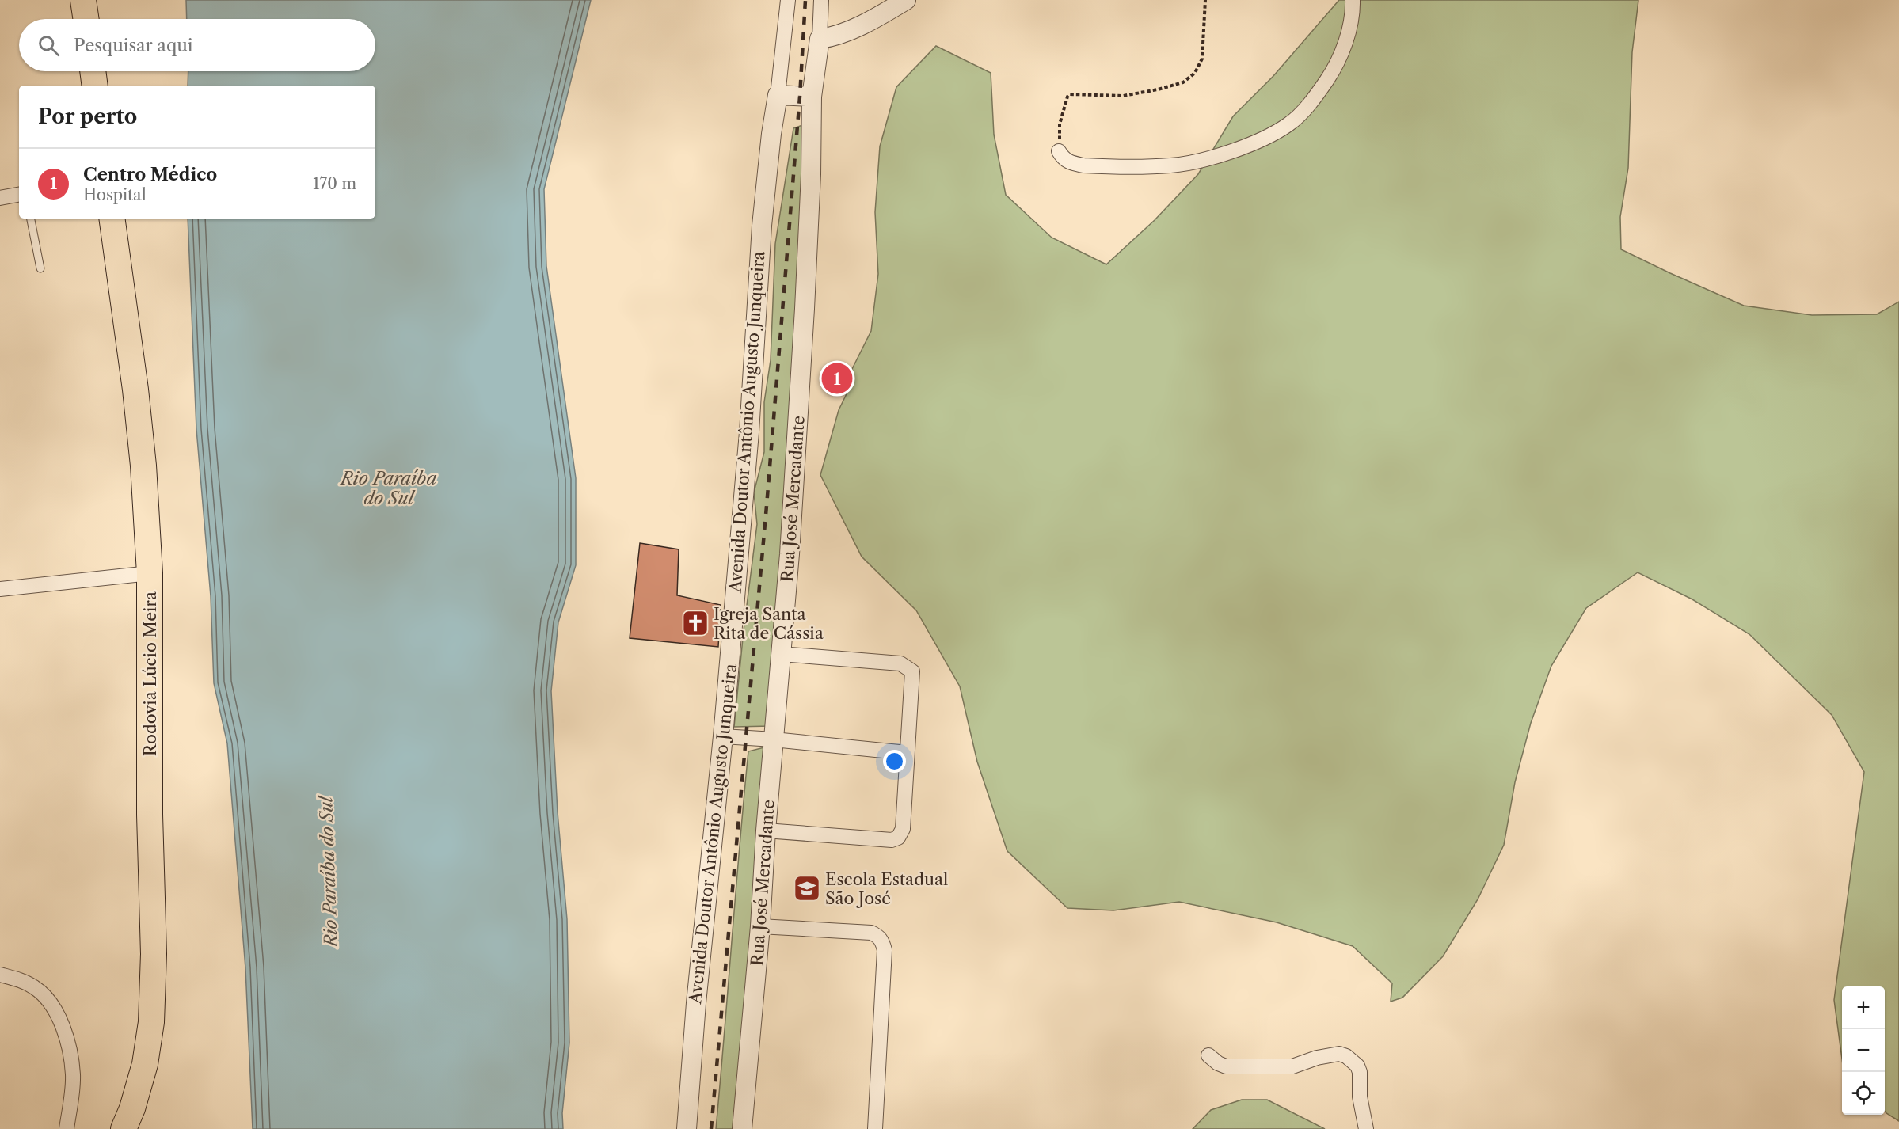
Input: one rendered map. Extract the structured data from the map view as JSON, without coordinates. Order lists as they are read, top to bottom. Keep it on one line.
{"streets":{"highway":["Rodovia Lúcio Meira"],"street":["Avenida Doutor Antônio Augusto Junqueira","Rua José Mercadante"]},"water":["Rio Paraíba do Sul"],"places":{"church":["Igreja Santa Rita de Cássia"],"school or university":["Escola Estadual São José"]},"page":{"search":"Pesquisar aqui","heading":"Por perto","list":[{"mark":"1","name":"Centro Médico","note":"Hospital","value":"170 m"}],"pins":"1","map_buttons":["+","−"]}}
